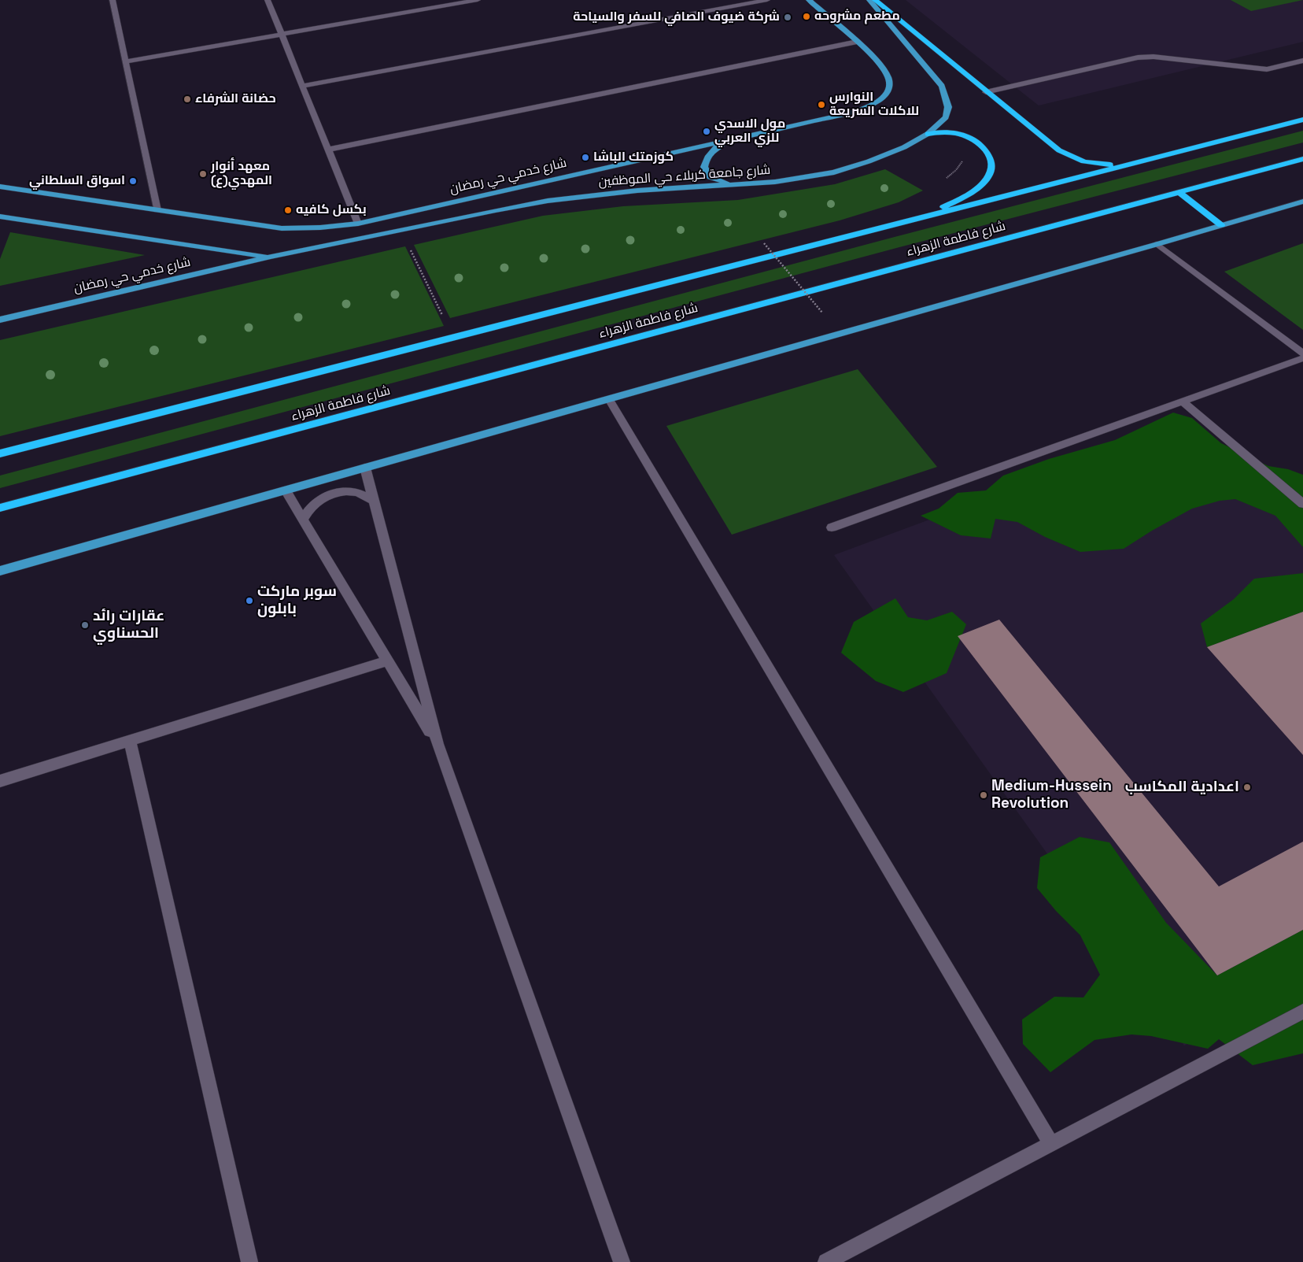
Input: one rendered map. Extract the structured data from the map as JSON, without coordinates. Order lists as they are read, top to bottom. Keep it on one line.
{"streets":{"highway":["شارع فاطمة الزهراء"],"main road":["شارع خدمي حي رمضان","شارع جامعة كربلاء حي الموظفين"]},"crossings":[["شارع خدمي حي رمضان","شارع جامعة كربلاء حي الموظفين"]],"places":["مطعم مشروحه","شركة ضيوف الصافي للسفر والسياحة","حضانة الشرفاء","النوارس للاكلات السريعة","مول الاسدي للزي العربي","كوزمتك الباشا","معهد أنوار المهدي(ع)","اسواق السلطاني","بكسل كافيه","سوبر ماركت بابلون","عقارات رائد الحسناوي","اعدادية المكاسب","Medium-Hussein Revolution"]}
